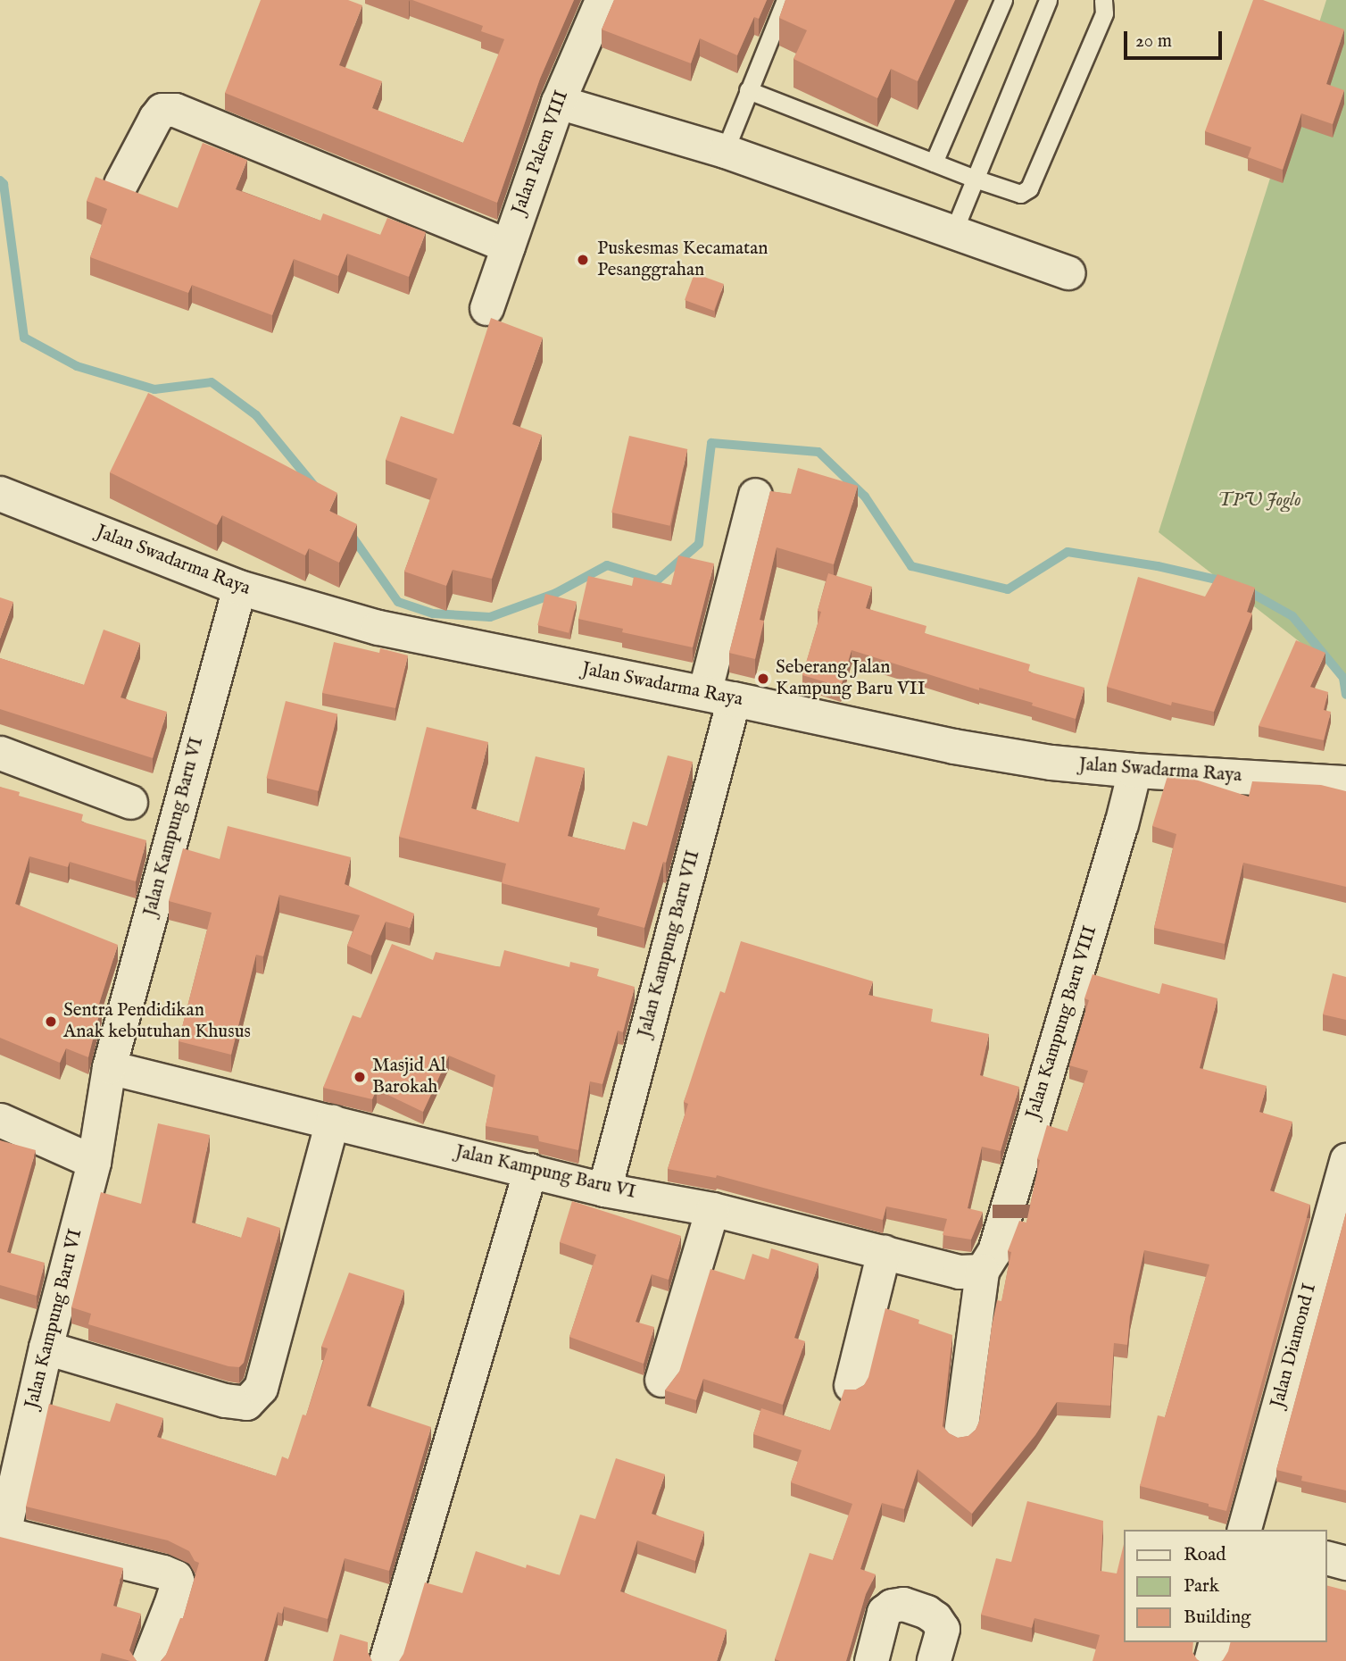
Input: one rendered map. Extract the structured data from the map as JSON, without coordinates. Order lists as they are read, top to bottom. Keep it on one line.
{"streets":{"main road":["Jalan Swadarma Raya"],"street":["Jalan Palem VIII","Jalan Kampung Baru VI","Jalan Kampung Baru VII","Jalan Kampung Baru VIII","Jalan Diamond I"]},"crossings":[["Jalan Swadarma Raya","Jalan Kampung Baru VI"],["Jalan Swadarma Raya","Jalan Kampung Baru VII"],["Jalan Swadarma Raya","Jalan Kampung Baru VIII"],["Jalan Kampung Baru VI","Jalan Kampung Baru VII"],["Jalan Kampung Baru VI","Jalan Kampung Baru VIII"]],"parks":["TPU Joglo"],"places":["Puskesmas Kecamatan Pesanggrahan","Seberang Jalan Kampung Baru VII","Sentra Pendidikan Anak kebutuhan Khusus","Masjid Al Barokah"],"legend":["Road","Park","Building"],"scale_bar":"20 m"}
